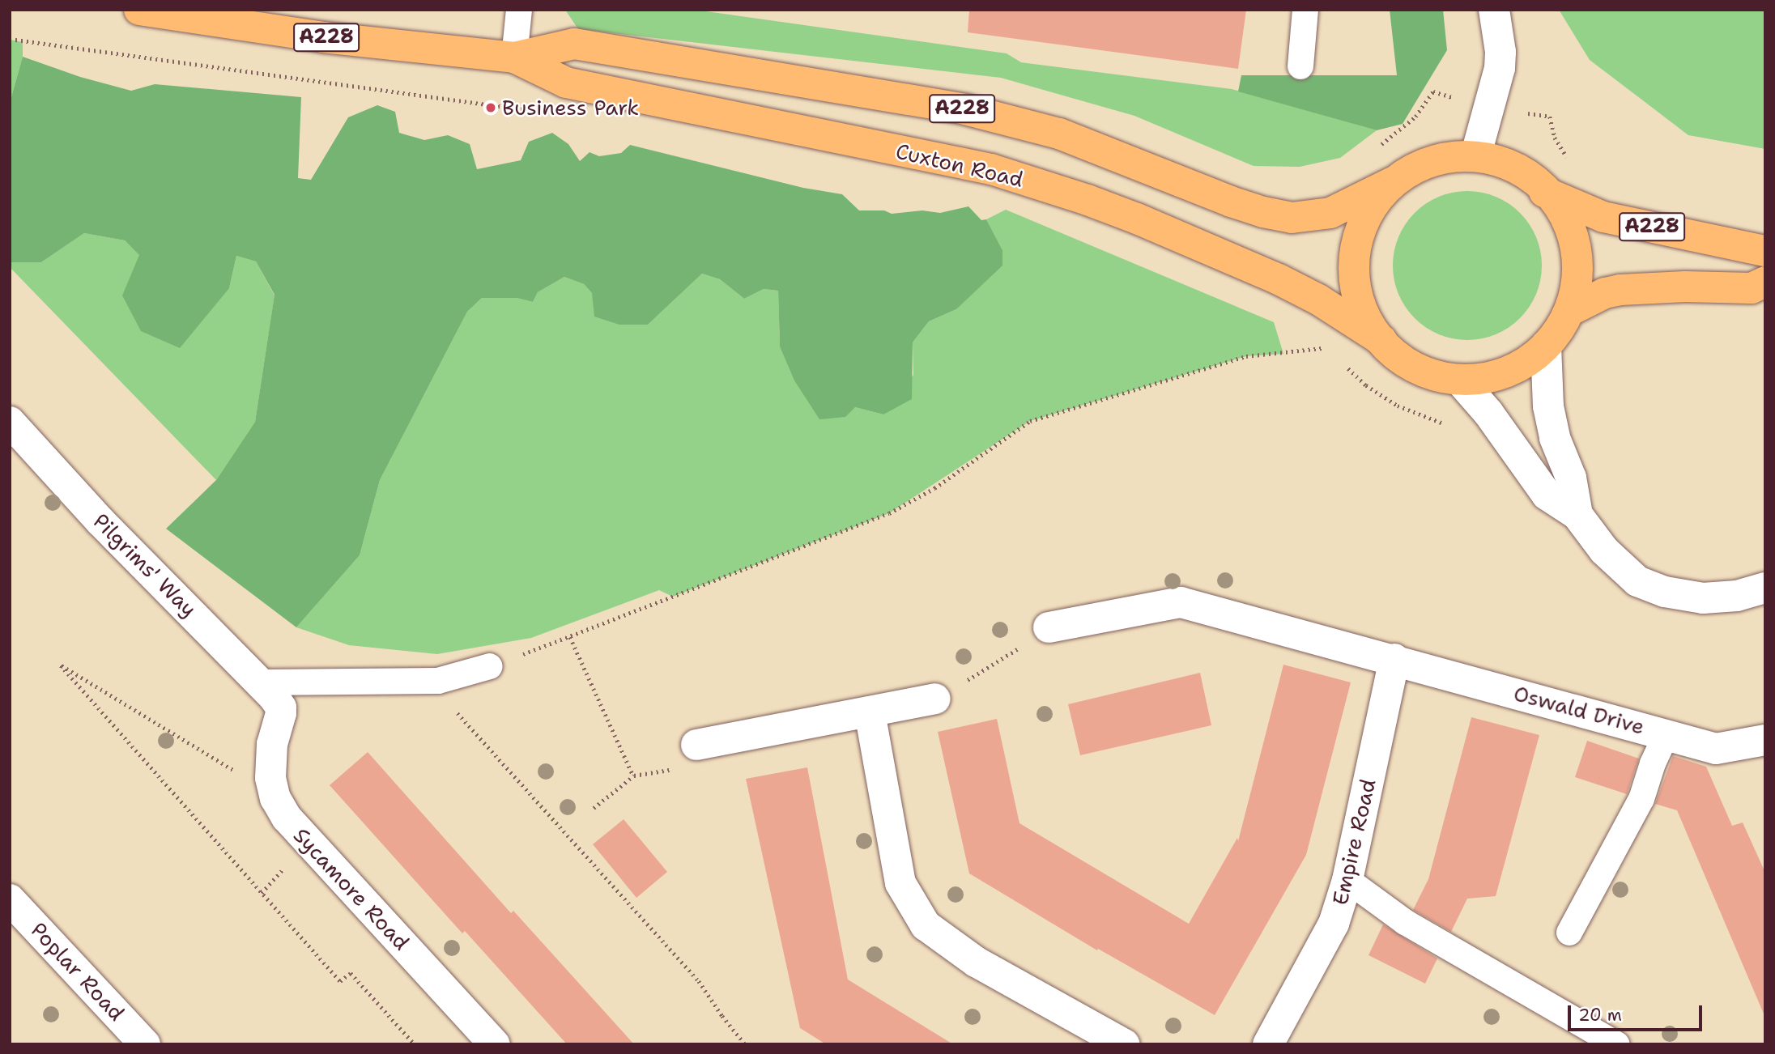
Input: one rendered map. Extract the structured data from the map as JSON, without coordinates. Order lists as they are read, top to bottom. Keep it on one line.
{"streets":{"main road":["A228","Cuxton Road"],"street":["Pilgrims' Way","Oswald Drive","Empire Road","Sycamore Road","Poplar Road"]},"crossings":[["Pilgrims' Way","Sycamore Road"],["Oswald Drive","Empire Road"]],"places":["Business Park"],"scale_bar":"20 m"}
